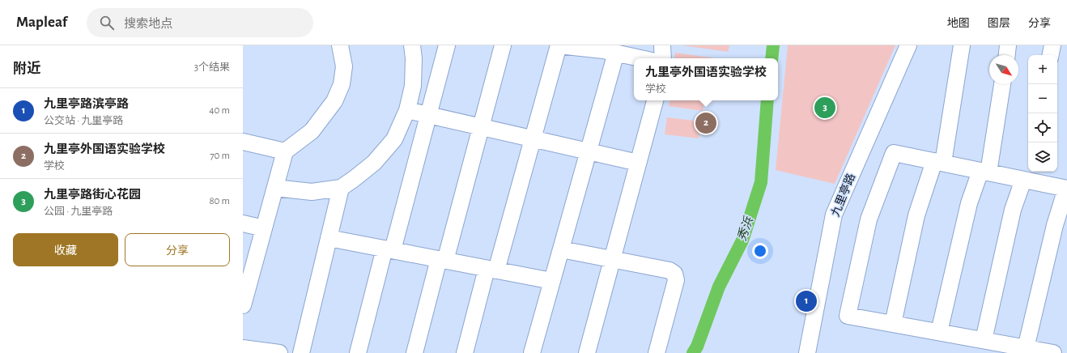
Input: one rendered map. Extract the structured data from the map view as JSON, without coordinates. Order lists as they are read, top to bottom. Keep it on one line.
{"streets":{"street":["九里亭路"]},"water":["秀浜"],"north":"bottom right","page":{"header":"Mapleaf","search":"搜索地点","nav":["地图","图层","分享"],"heading":["附近","3个结果"],"map_buttons":["+","−"],"popup":["九里亭外国语实验学校","学校"],"list":[{"mark":"1","name":"九里亭路滨亭路","note":"公交站 · 九里亭路","value":"40 m"},{"mark":"2","name":"九里亭外国语实验学校","note":"学校","value":"70 m"},{"mark":"3","name":"九里亭路街心花园","note":"公园 · 九里亭路","value":"80 m"}],"pins":["3","2","1"],"buttons":["收藏","分享"]}}
